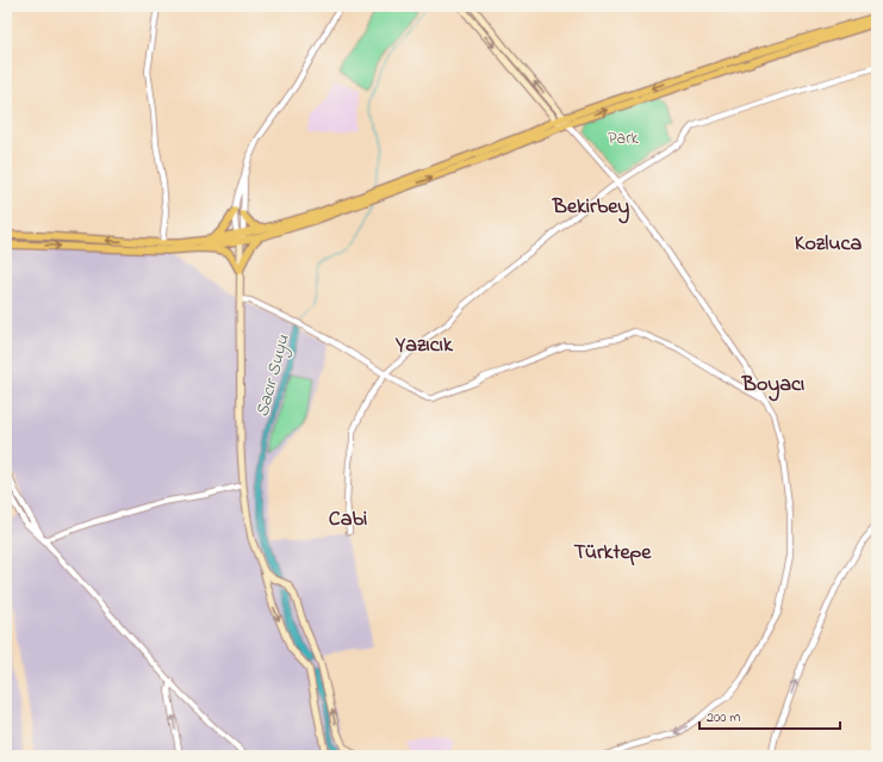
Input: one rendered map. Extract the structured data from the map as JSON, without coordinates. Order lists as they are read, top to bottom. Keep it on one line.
{"districts":["Bekirbey","Kozluca","Yazıcık","Boyacı","Cabi","Türktepe"],"water":["Sacır Suyu"],"parks":["Park"],"scale_bar":"200 m"}
